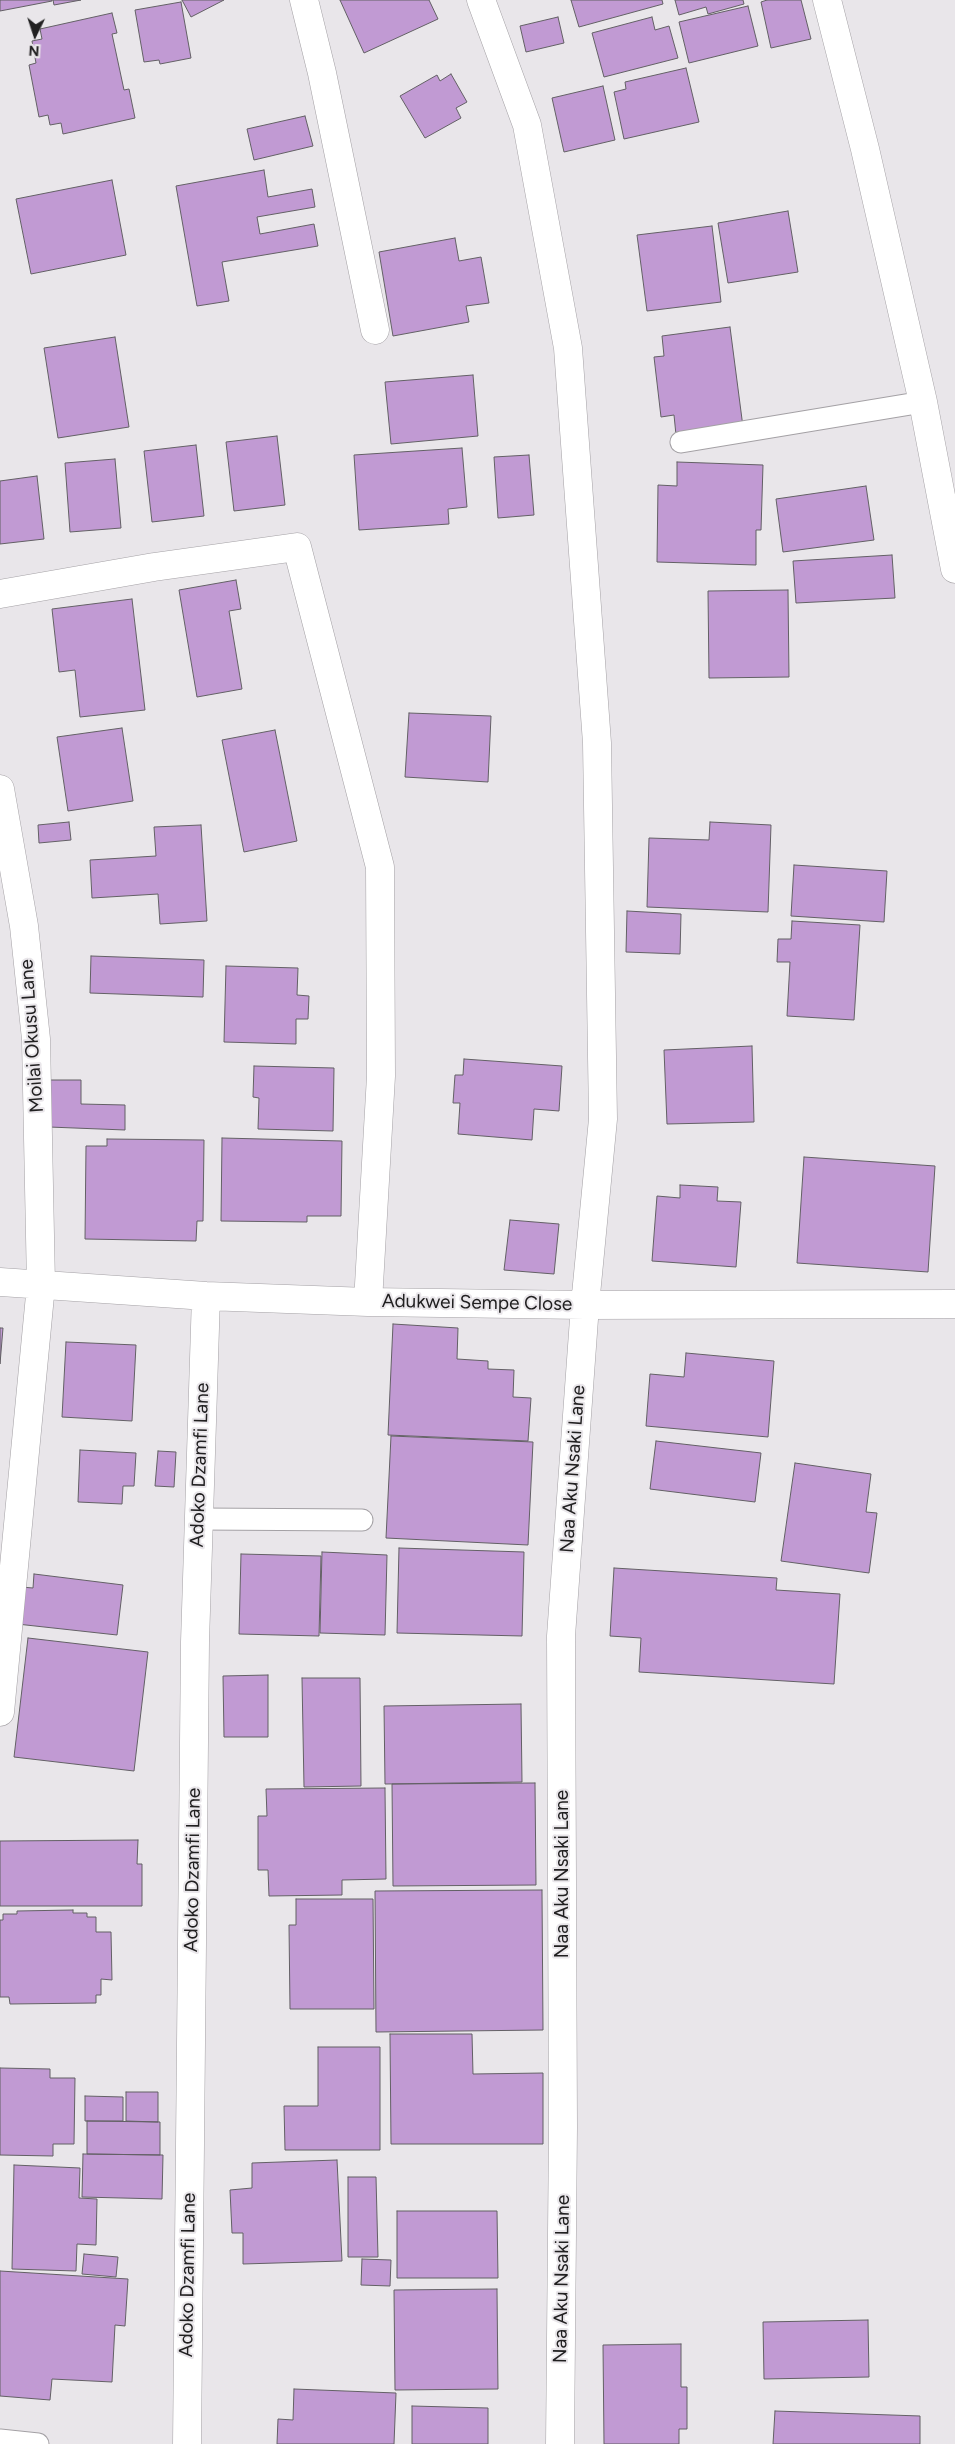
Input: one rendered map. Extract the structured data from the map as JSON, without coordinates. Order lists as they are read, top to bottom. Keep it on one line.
{"streets":{"street":["Moilai Okusu Lane","Adukwei Sempe Close","Adoko Dzamfi Lane","Naa Aku Nsaki Lane"]},"crossings":[["Moilai Okusu Lane","Adukwei Sempe Close"],["Adukwei Sempe Close","Adoko Dzamfi Lane"],["Adukwei Sempe Close","Naa Aku Nsaki Lane"]],"north":"bottom"}
